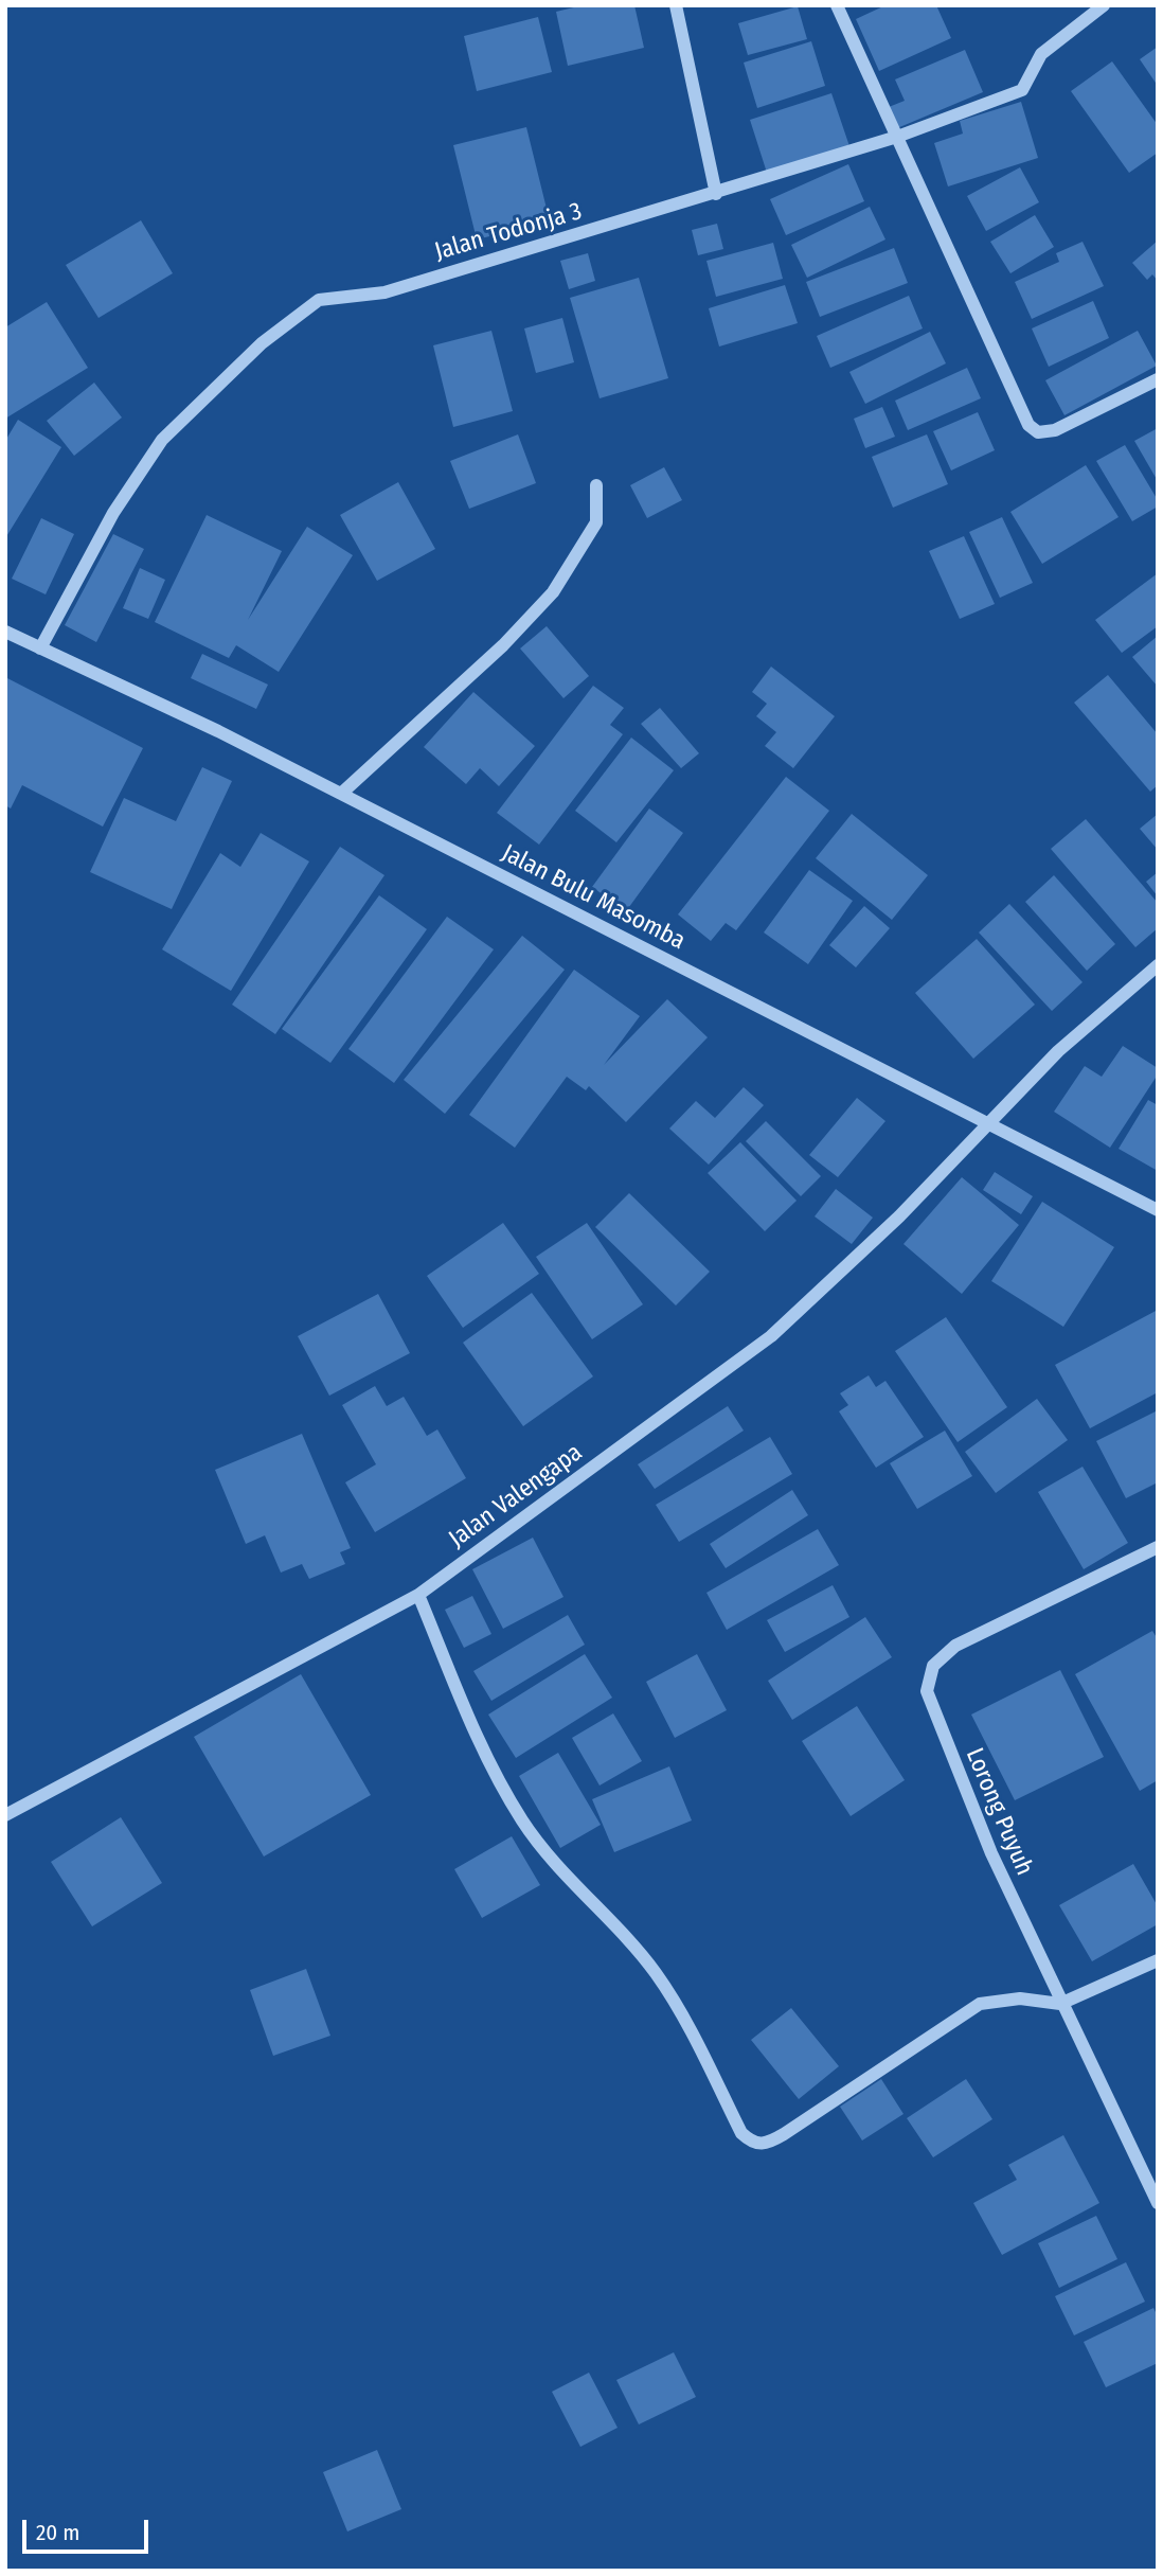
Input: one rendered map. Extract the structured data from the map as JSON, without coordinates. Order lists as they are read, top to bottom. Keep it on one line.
{"streets":{"street":["Jalan Todonja 3","Jalan Bulu Masomba","Jalan Valengapa","Lorong Puyuh"]},"crossings":[["Jalan Todonja 3","Jalan Bulu Masomba"],["Jalan Bulu Masomba","Jalan Valengapa"]],"scale_bar":"20 m"}
